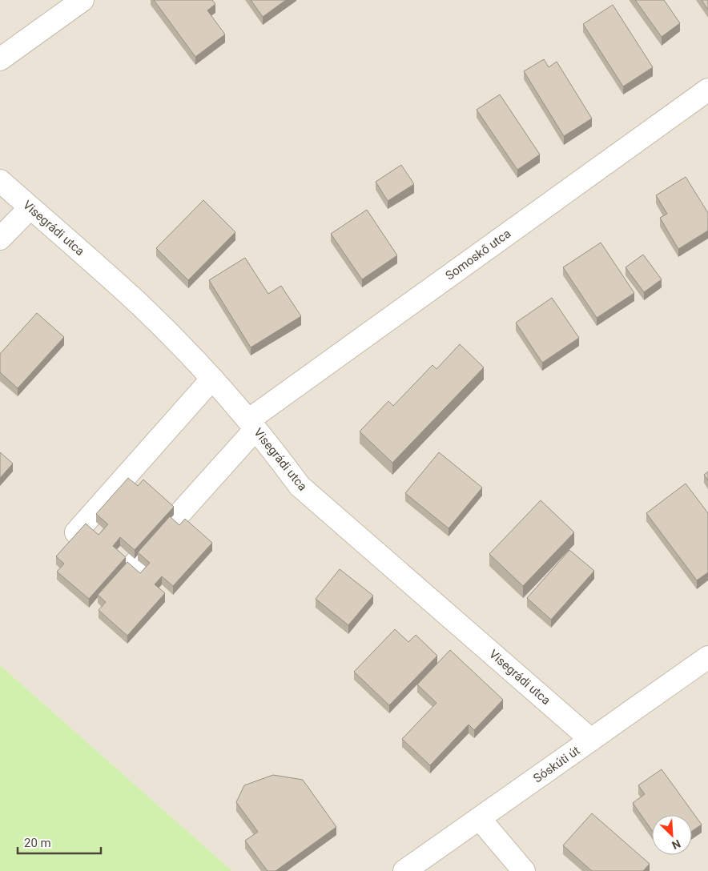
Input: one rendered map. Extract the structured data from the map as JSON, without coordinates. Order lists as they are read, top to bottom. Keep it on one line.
{"streets":{"street":["Visegrádi utca","Somoskő utca","Sóskúti út"]},"crossings":[["Visegrádi utca","Somoskő utca"],["Visegrádi utca","Sóskúti út"]],"scale_bar":"20 m","north":"bottom right"}
